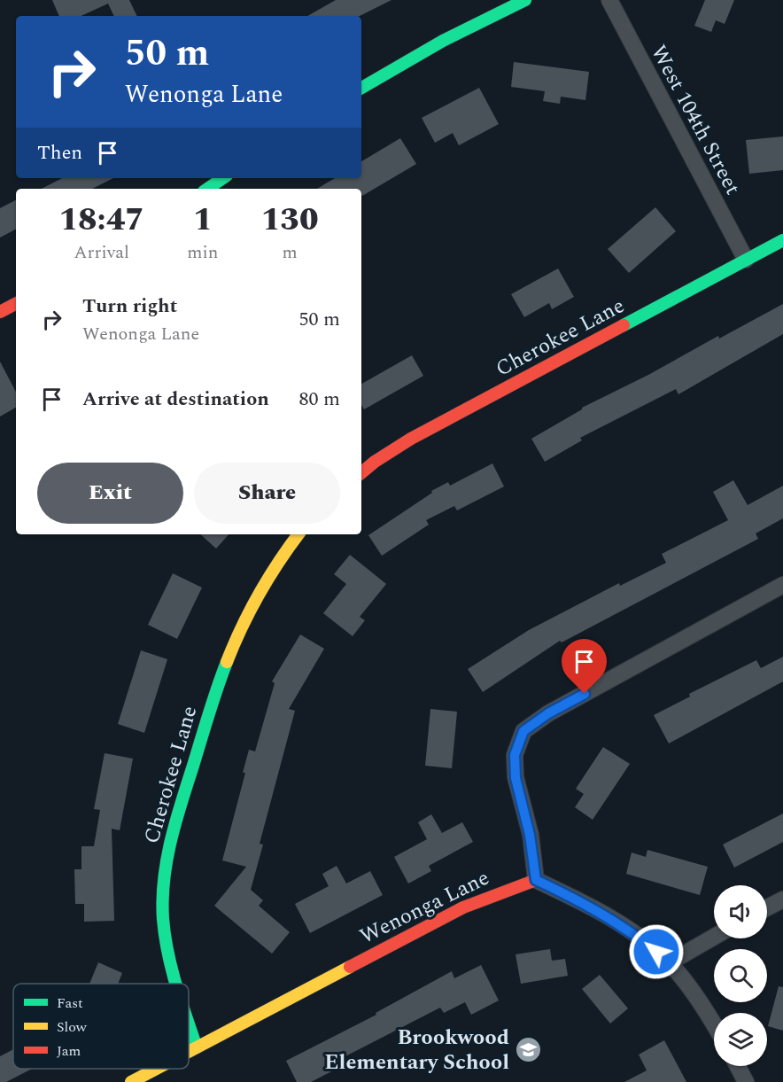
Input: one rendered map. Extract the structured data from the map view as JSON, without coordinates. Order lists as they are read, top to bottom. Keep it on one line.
{"streets":{"street":["West 104th Street","Cherokee Lane","Wenonga Lane"]},"crossings":[["West 104th Street","Cherokee Lane"],["Cherokee Lane","Wenonga Lane"]],"places":{"school or university":["Brookwood Elementary School"]},"legend":["Fast","Slow","Jam"],"page":{"turn":["50 m","Wenonga Lane"],"then":"Then","eta":["18:47","Arrival","1","min","130","m"],"list":[{"name":"Turn right","note":"Wenonga Lane","value":"50 m"},{"name":"Arrive at destination","value":"80 m"}],"buttons":["Exit","Share"]}}
